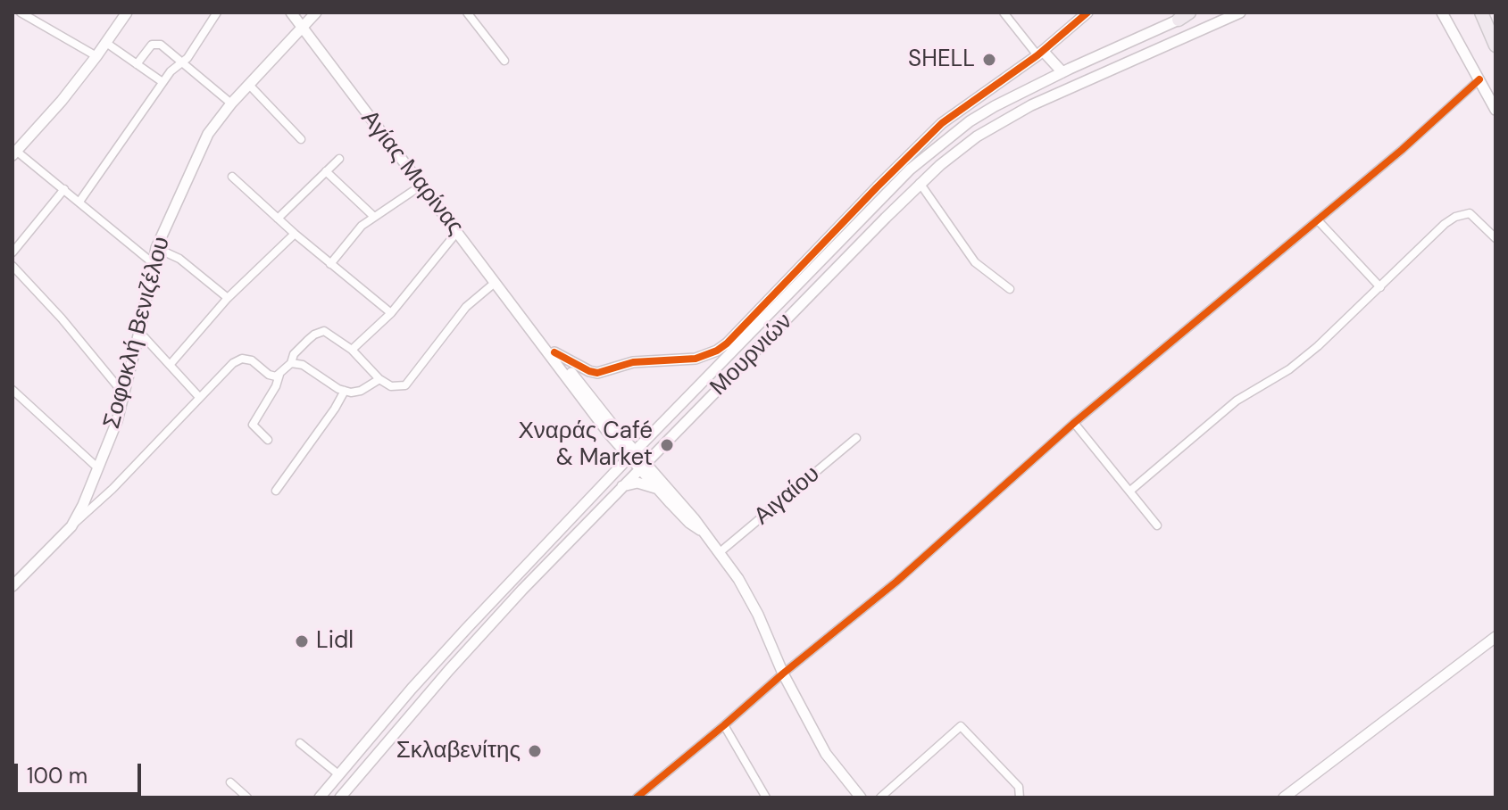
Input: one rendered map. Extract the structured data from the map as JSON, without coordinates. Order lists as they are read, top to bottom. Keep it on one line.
{"streets":{"main road":["Αγίας Μαρίνας","Σοφοκλή Βενιζέλου","Μουρνιών"],"street":["Αιγαίου"]},"crossings":[["Αγίας Μαρίνας","Σοφοκλή Βενιζέλου"],["Αγίας Μαρίνας","Μουρνιών"],["Αγίας Μαρίνας","Αιγαίου"]],"places":["SHELL","Χναράς Café & Market","Lidl","Σκλαβενίτης"],"scale_bar":"100 m"}
